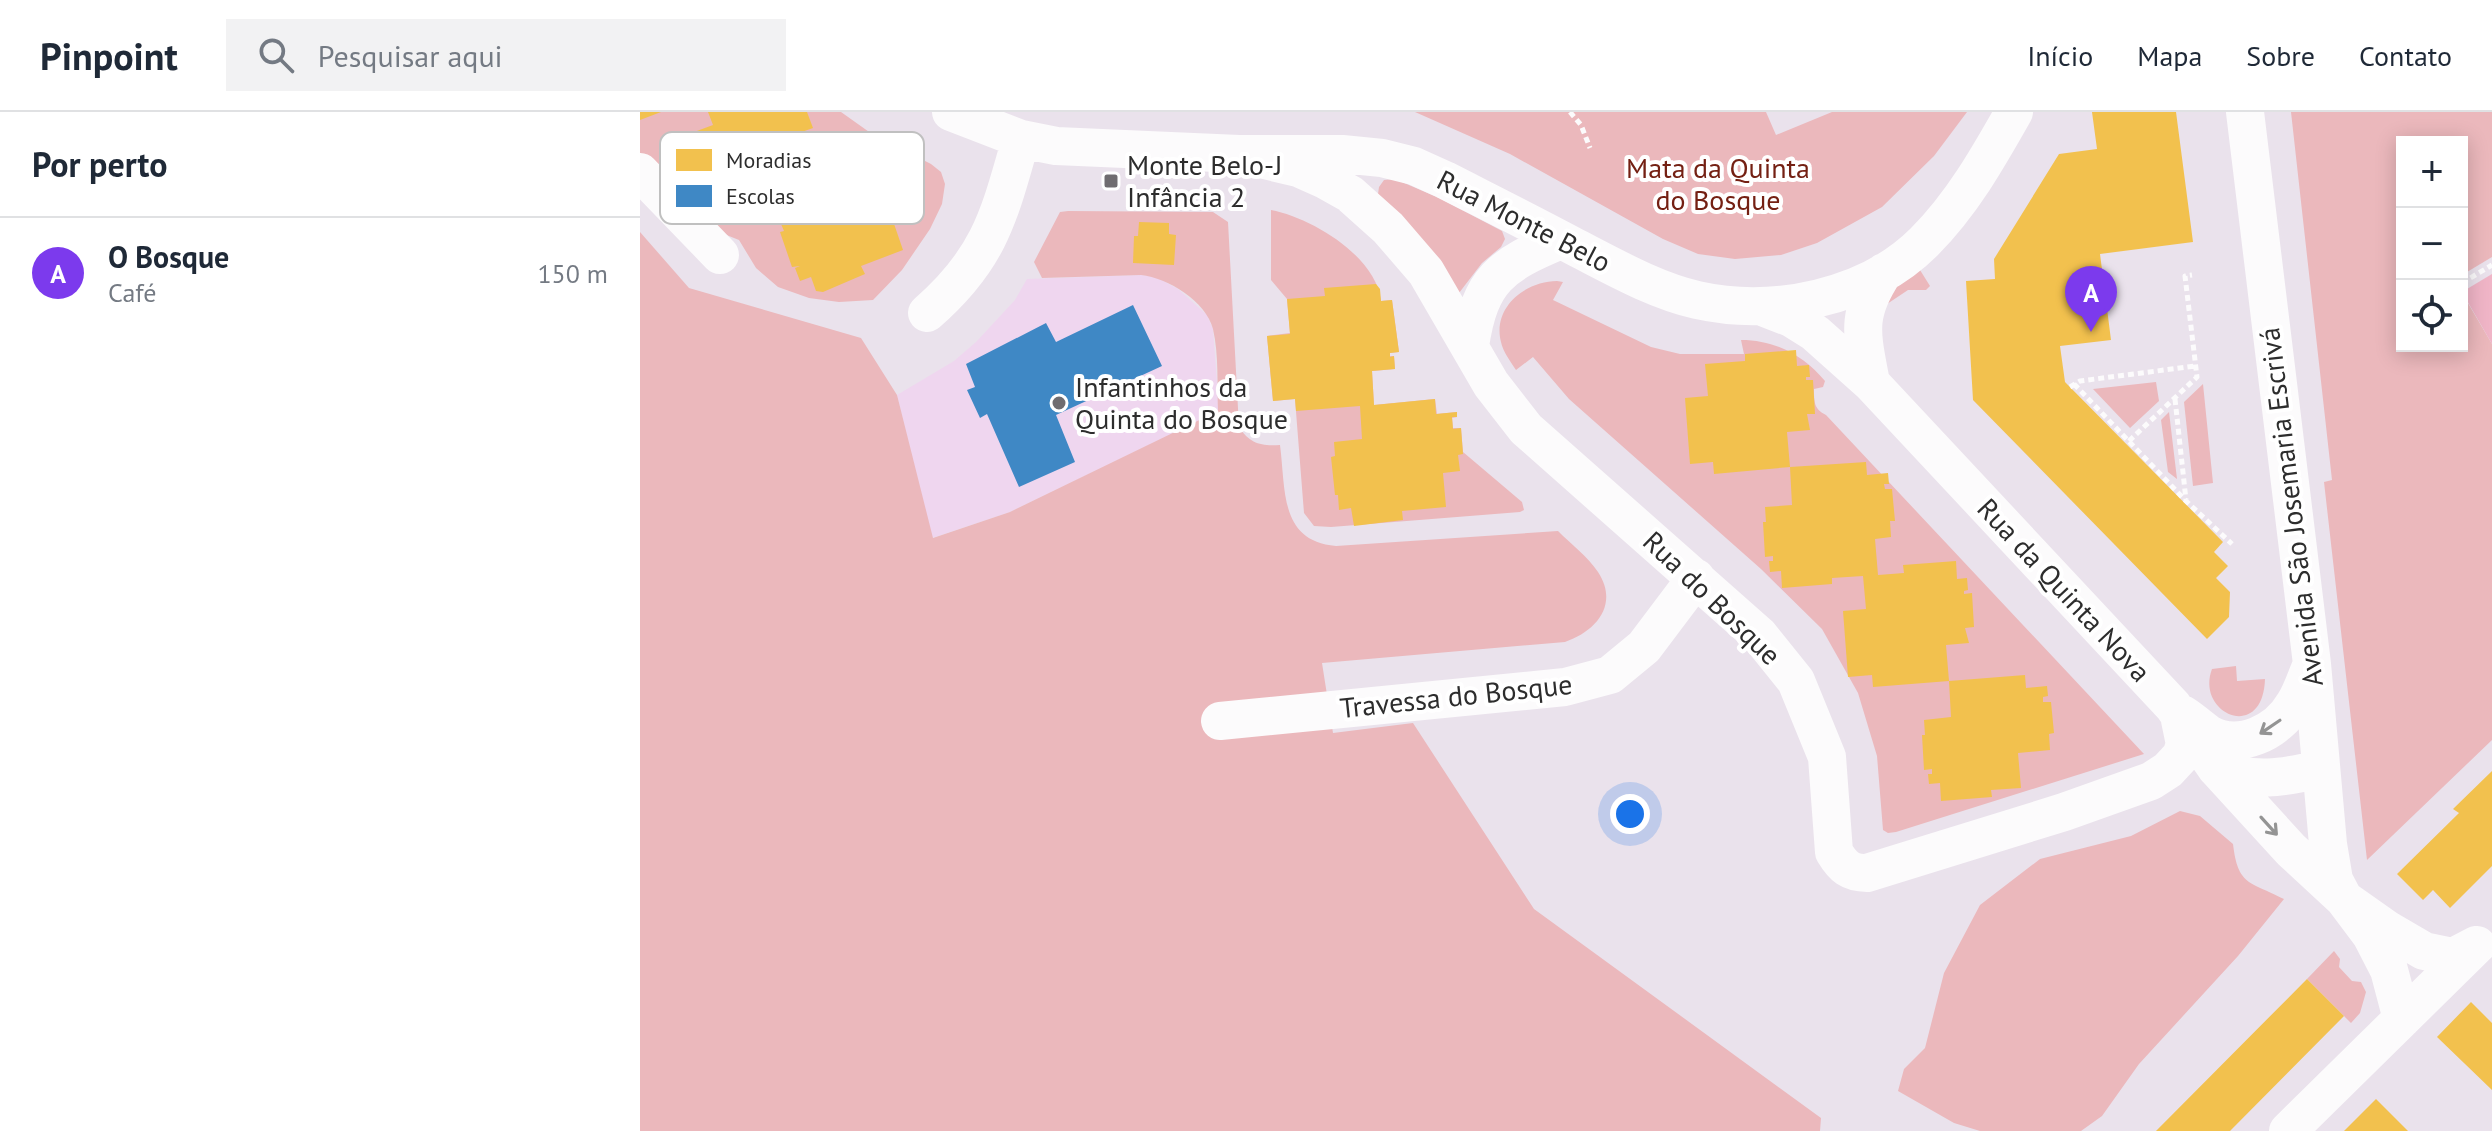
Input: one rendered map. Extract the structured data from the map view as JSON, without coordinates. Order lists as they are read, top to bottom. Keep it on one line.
{"streets":{"street":["Rua Monte Belo","Avenida São Josemaria Escrivá","Rua da Quinta Nova","Rua do Bosque","Travessa do Bosque"]},"crossings":[["Rua Monte Belo","Rua da Quinta Nova"],["Rua Monte Belo","Rua do Bosque"],["Avenida São Josemaria Escrivá","Rua da Quinta Nova"],["Rua da Quinta Nova","Rua do Bosque"],["Rua do Bosque","Travessa do Bosque"]],"parks":["Mata da Quinta do Bosque"],"places":{"transit":["Monte Belo-J Infância 2"],"other":["Infantinhos da Quinta do Bosque"]},"legend":["Moradias","Escolas"],"page":{"header":"Pinpoint","search":"Pesquisar aqui","nav":["Início","Mapa","Sobre","Contato"],"heading":"Por perto","map_buttons":["+","−"],"list":[{"mark":"A","name":"O Bosque","note":"Café","value":"150 m"}],"pins":"A"}}
